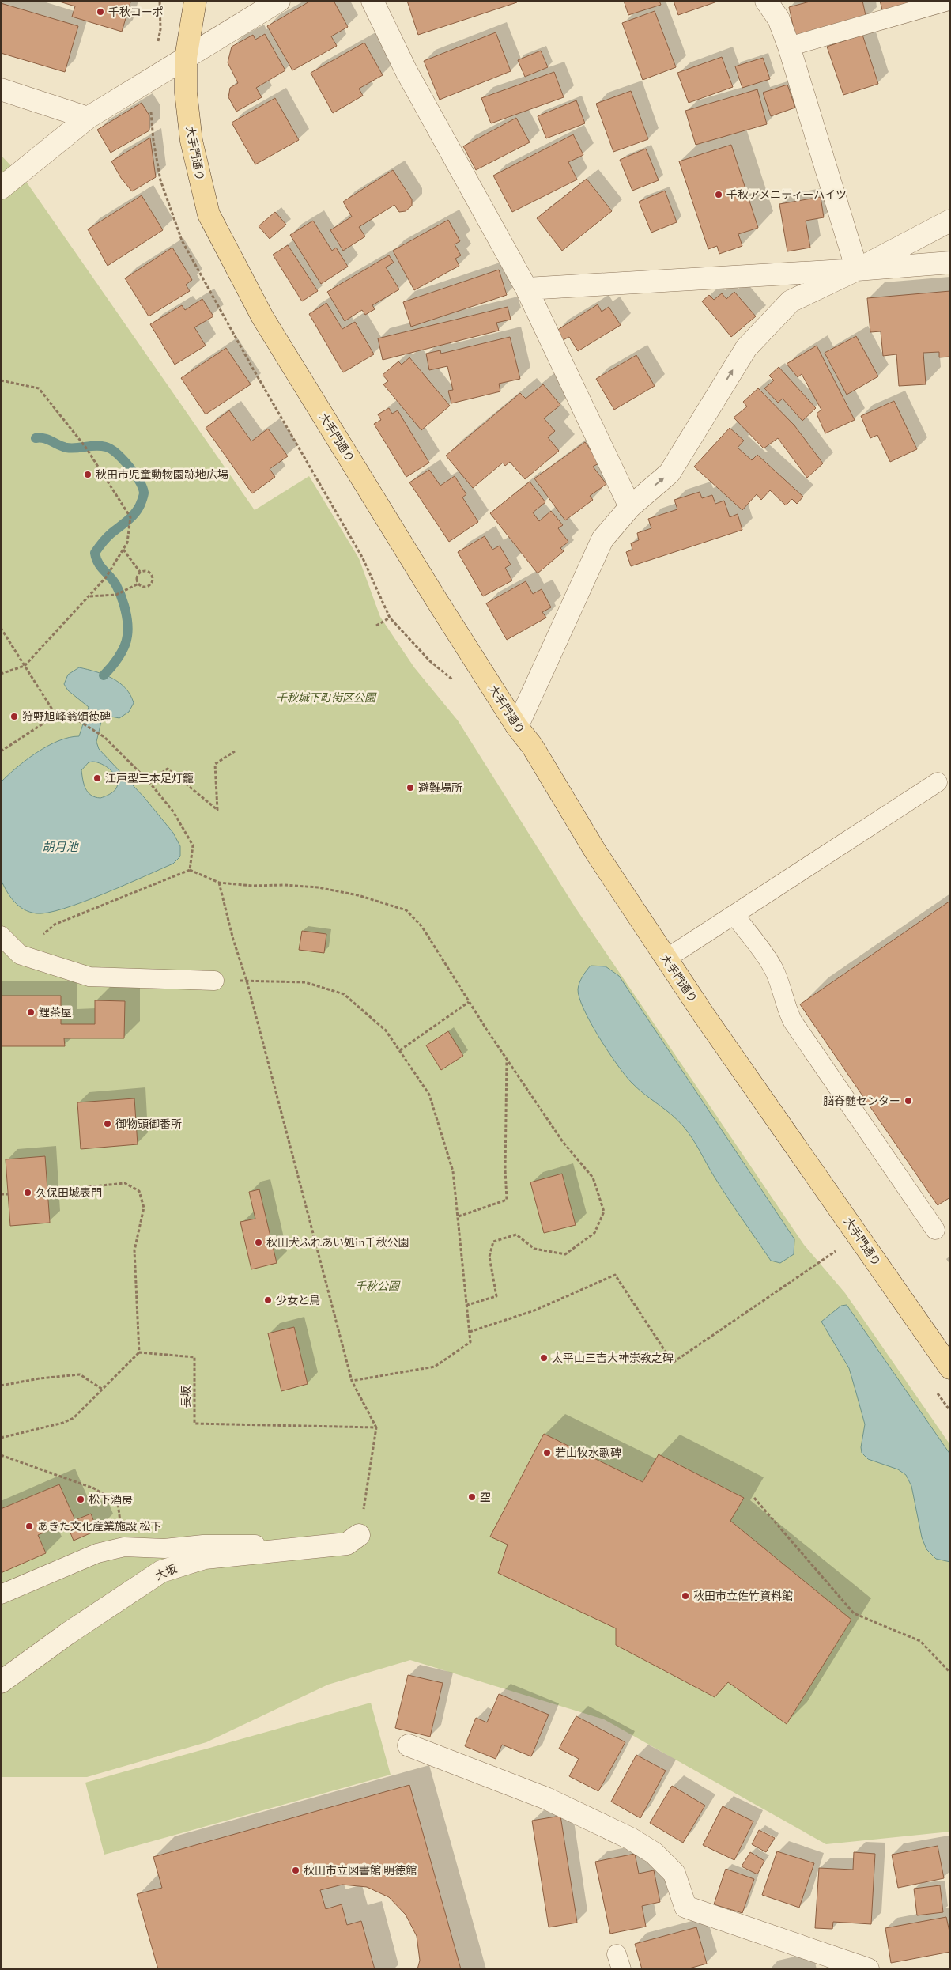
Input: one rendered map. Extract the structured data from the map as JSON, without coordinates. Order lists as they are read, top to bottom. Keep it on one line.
{"streets":{"main road":["大手門通り"],"street":["大坂"],"path":["長坂"]},"water":["胡月池"],"parks":["千秋城下町街区公園","千秋公園"],"places":["千秋コーポ","千秋アメニティーハイツ","秋田市児童動物園跡地広場","狩野旭峰翁頌徳碑","江戸型三本足灯籠","避難場所","鯉茶屋","脳脊髄センター","御物頭御番所","久保田城表門","秋田犬ふれあい処in千秋公園","少女と鳥","太平山三吉大神崇教之碑","若山牧水歌碑","空","松下酒房","あきた文化産業施設 松下","秋田市立佐竹資料館","秋田市立図書館 明徳館"]}
